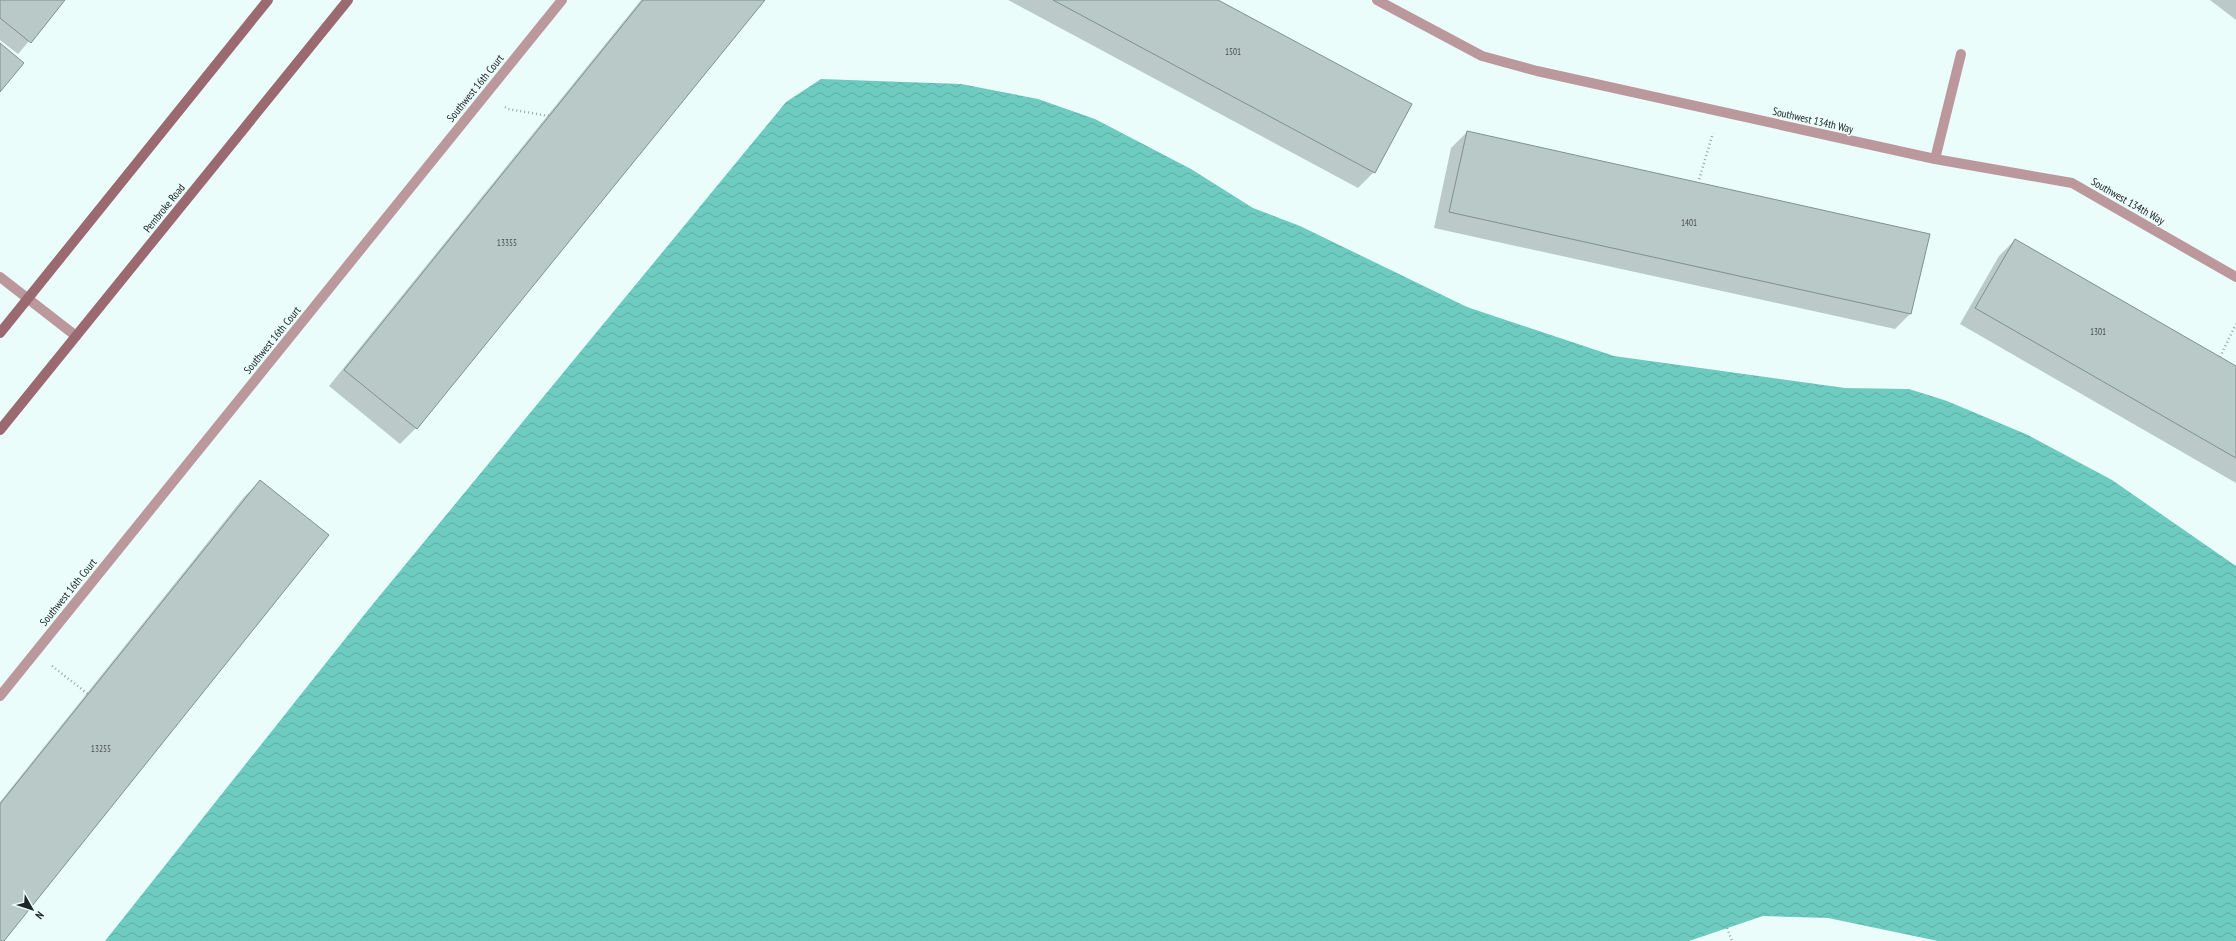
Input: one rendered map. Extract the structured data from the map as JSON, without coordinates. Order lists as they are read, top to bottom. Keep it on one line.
{"streets":{"main road":["Pembroke Road"],"street":["Southwest 16th Court","Southwest 134th Way"]},"house_numbers":["1501","1401","13355","1301","13255"],"north":"bottom right"}
